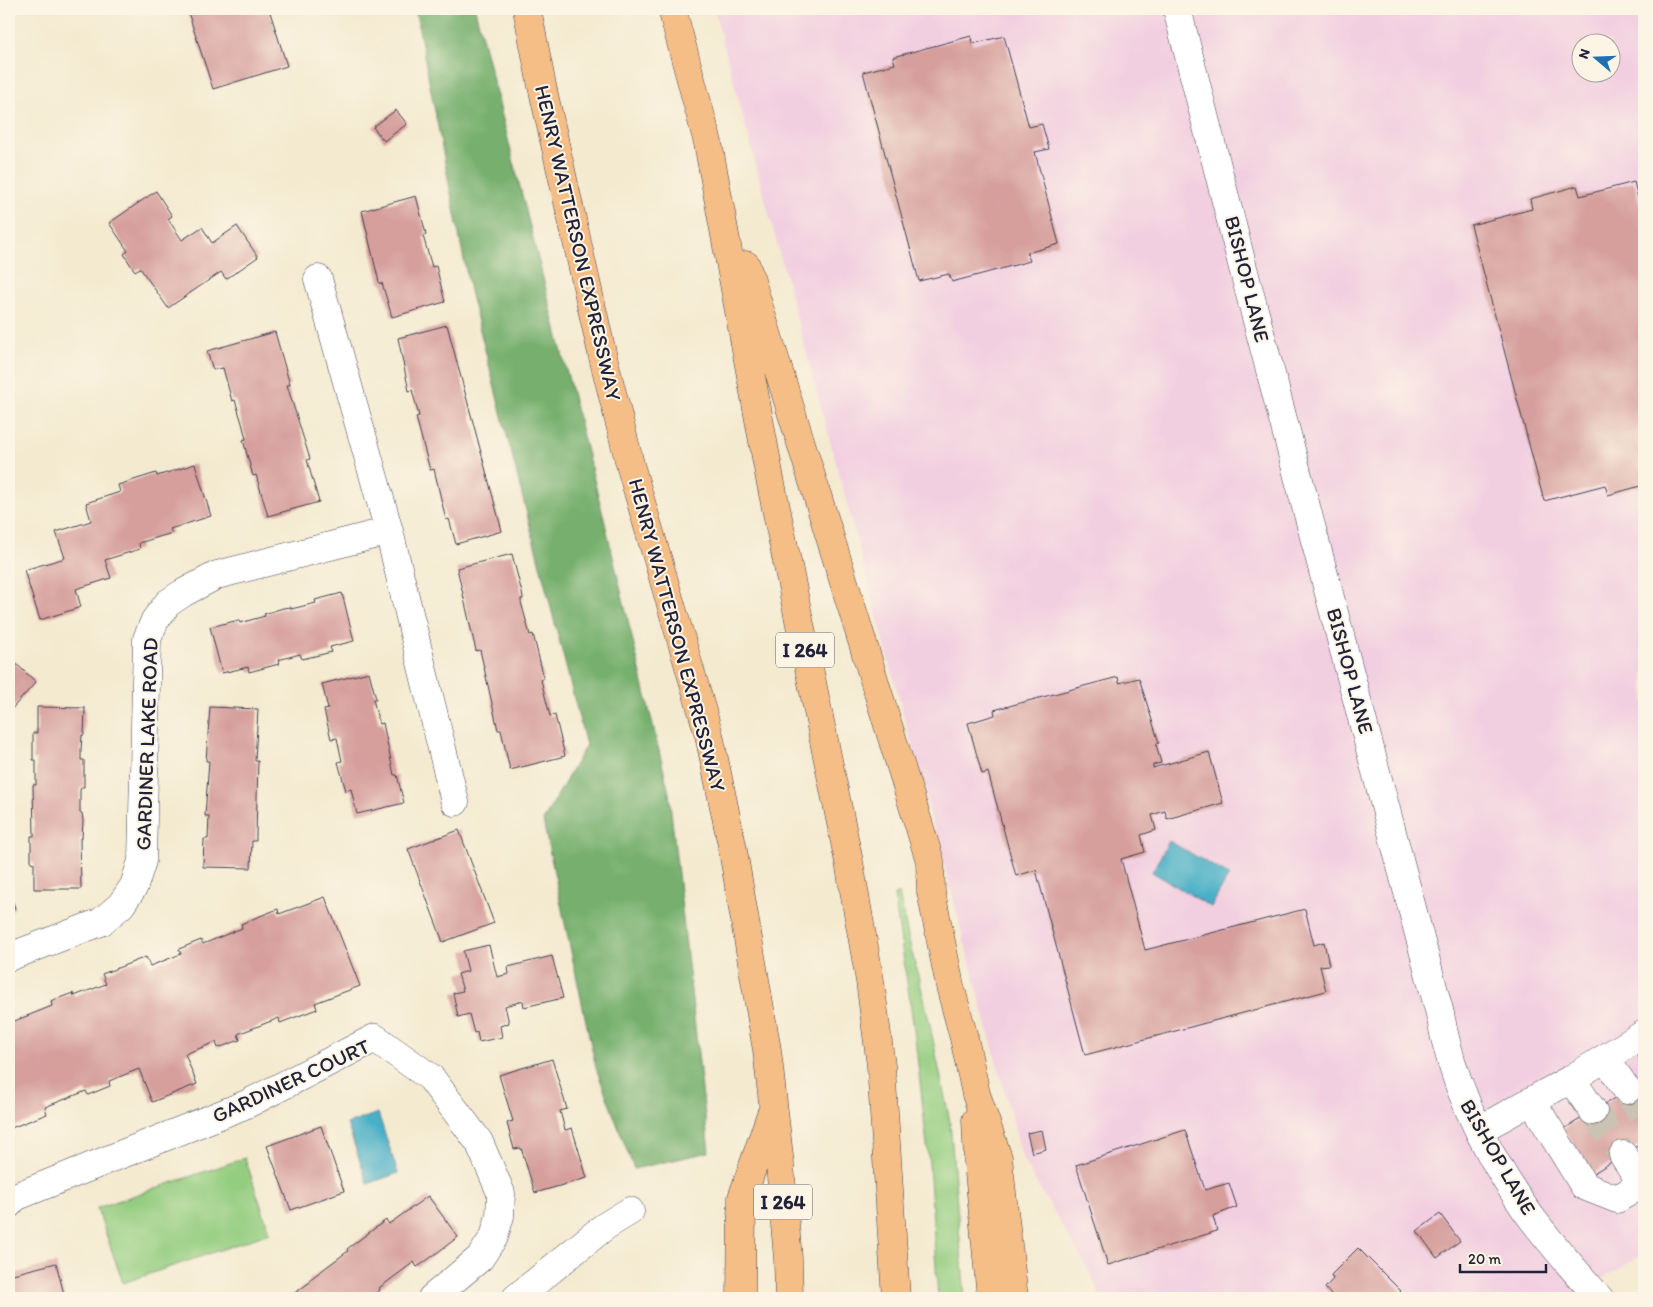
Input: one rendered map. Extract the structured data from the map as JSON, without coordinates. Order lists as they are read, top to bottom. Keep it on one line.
{"streets":{"highway":["HENRY WATTERSON EXPRESSWAY","I 264"],"street":["BISHOP LANE","GARDINER LAKE ROAD","GARDINER COURT"]},"scale_bar":"20 m","north":"left"}
